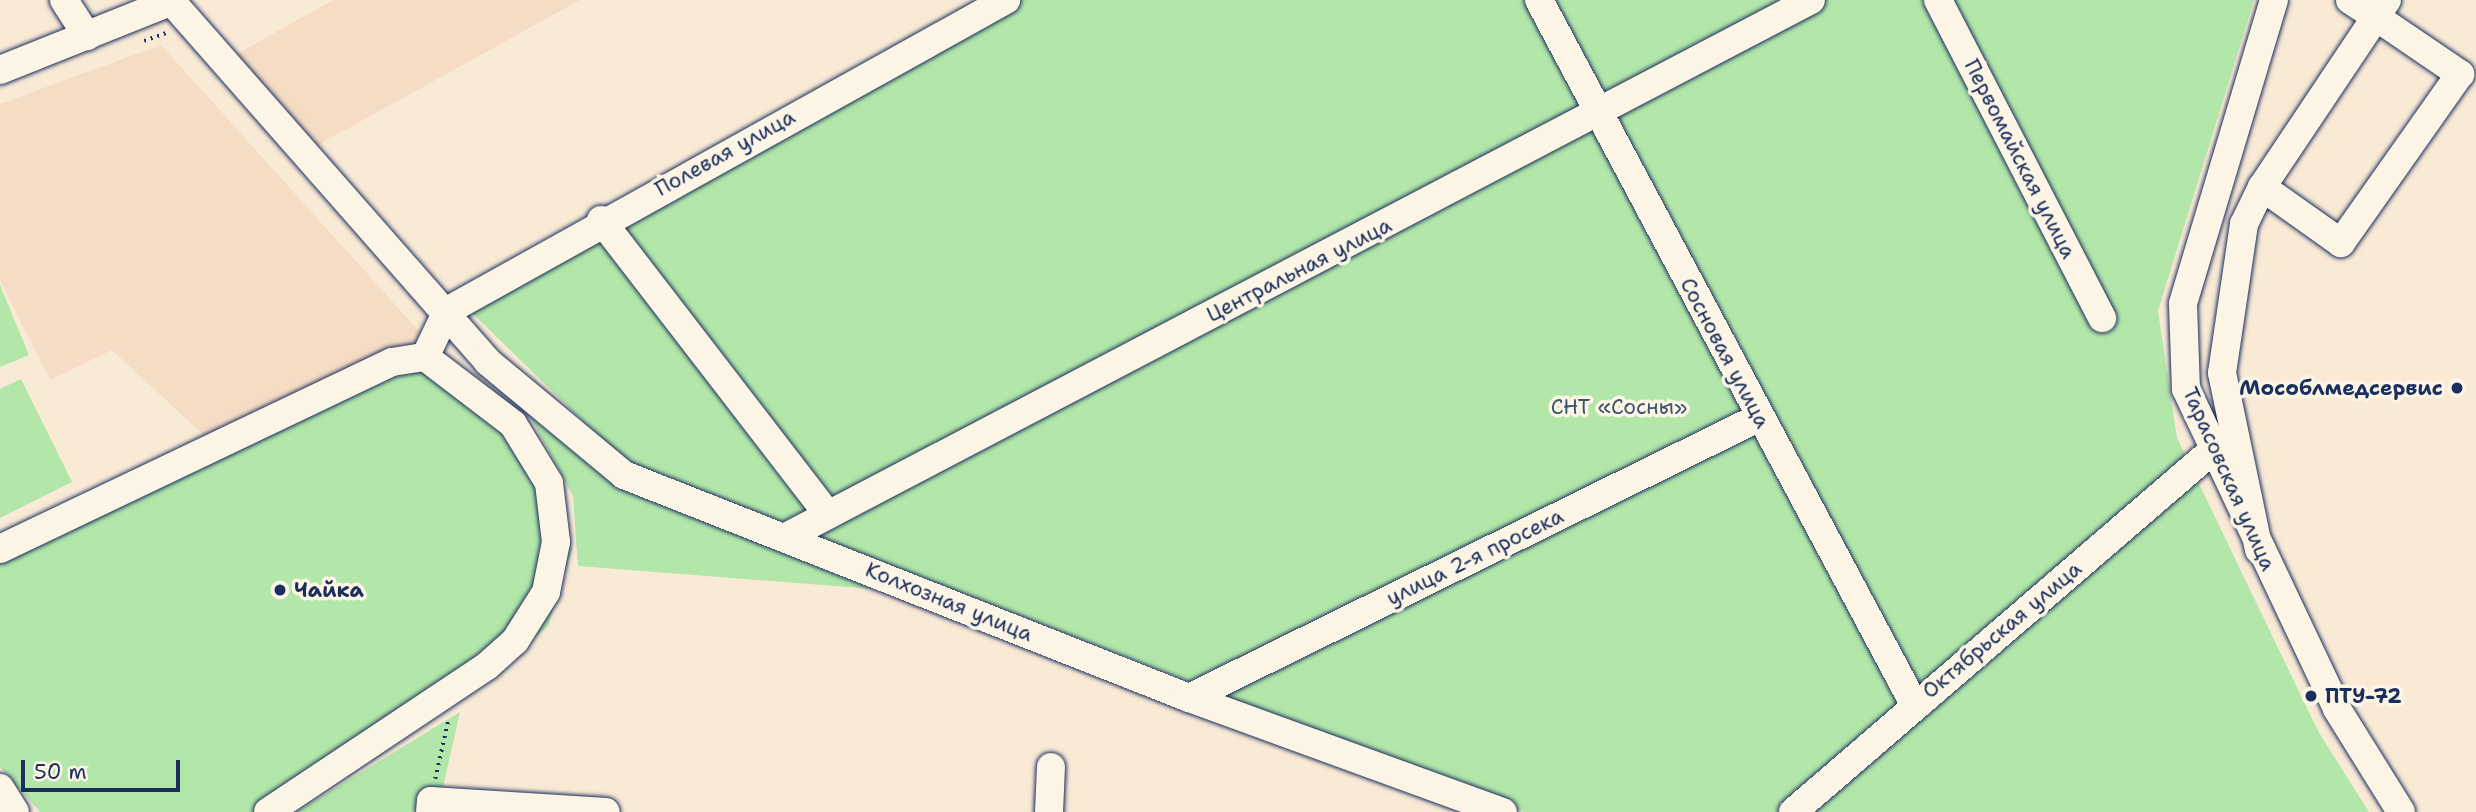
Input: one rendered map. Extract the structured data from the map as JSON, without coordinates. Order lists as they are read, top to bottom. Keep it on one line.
{"streets":{"street":["Полевая улица","Первомайская улица","Центральная улица","Сосновая улица","Тарасовская улица","улица 2-я просека","Колхозная улица","Октябрьская улица"]},"crossings":[["Полевая улица","Колхозная улица"],["Центральная улица","Сосновая улица"],["Центральная улица","Колхозная улица"],["Сосновая улица","улица 2-я просека"],["Сосновая улица","Октябрьская улица"],["Тарасовская улица","Октябрьская улица"],["улица 2-я просека","Колхозная улица"]],"parks":["СНТ «Сосны»"],"places":["Мособлмедсервис","Чайка","ПТУ-72"],"scale_bar":"50 m"}
